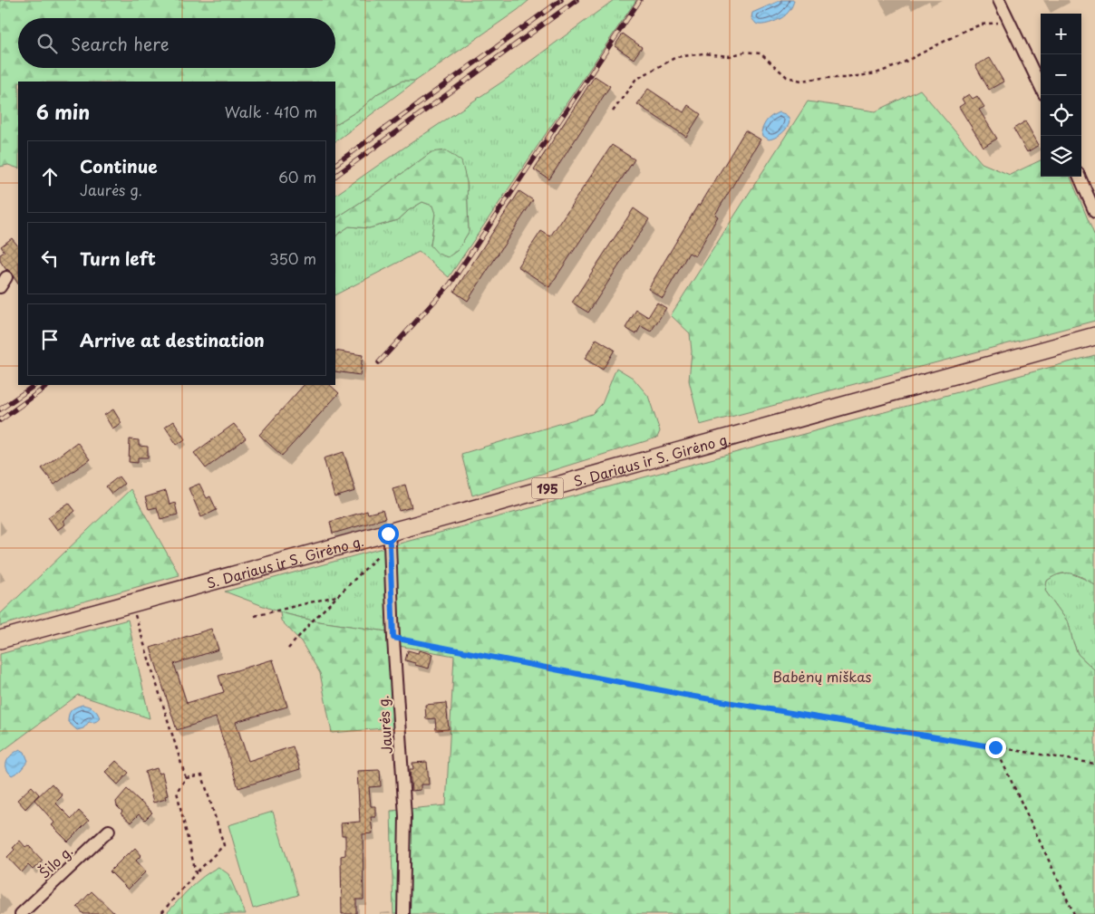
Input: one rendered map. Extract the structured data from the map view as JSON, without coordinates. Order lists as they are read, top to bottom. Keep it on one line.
{"streets":{"main road":["S. Dariaus ir S. Girėno g.","195"],"street":["Jaurės g.","Šilo g."]},"crossings":[["S. Dariaus ir S. Girėno g.","Jaurės g."]],"parks":["Babėnų miškas"],"page":{"map_buttons":["+","−"],"search":"Search here","heading":["6 min","Walk · 410 m"],"list":[["Continue","Jaurės g.","60 m"],["Turn left","350 m"],"Arrive at destination"]}}
